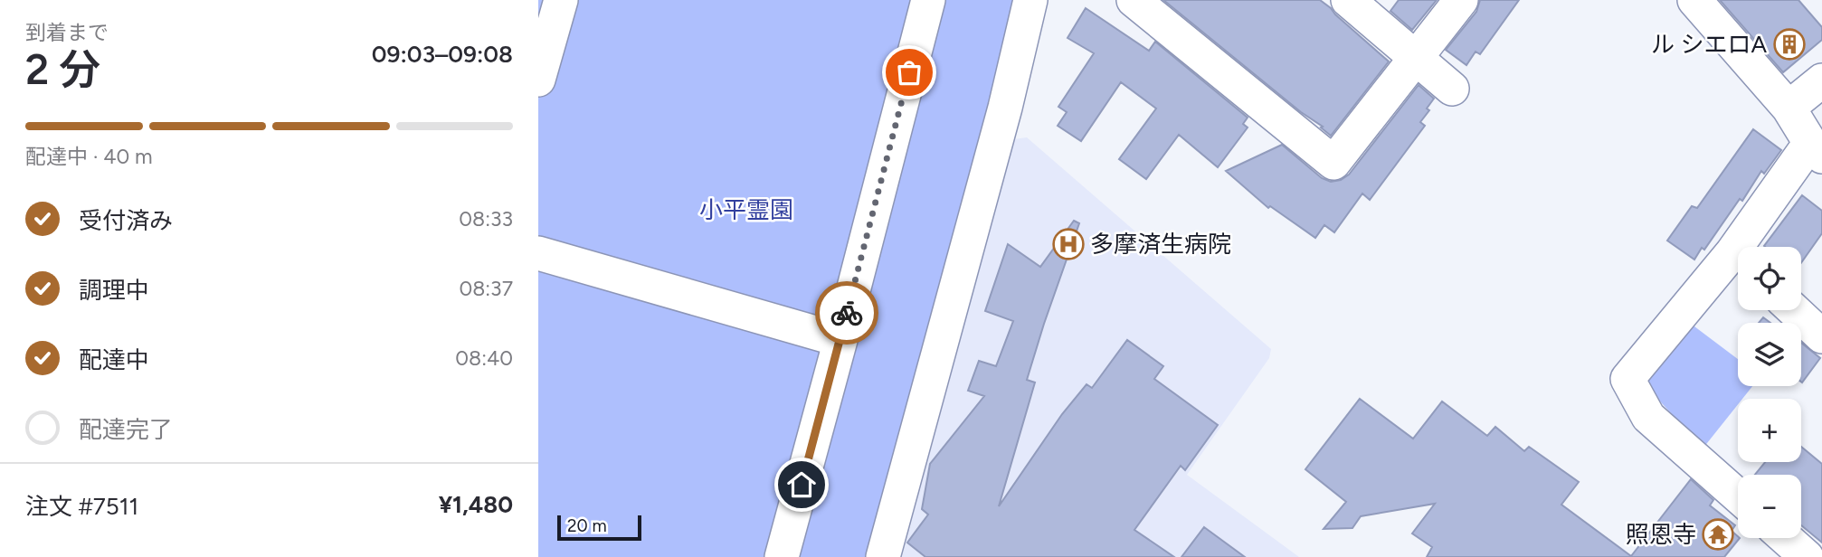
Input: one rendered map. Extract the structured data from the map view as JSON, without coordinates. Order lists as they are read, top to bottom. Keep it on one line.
{"parks":["小平霊園"],"places":{"building":["ル シエロA"],"hospital":["多摩済生病院"],"temple":["照恩寺"]},"scale_bar":"20 m","page":{"heading":["2 分","到着まで","09:03–09:08"],"panel":["注文 #7511","¥1,480"],"bar":"配達中 · 40 m","list":[["受付済み","08:33"],["調理中","08:37"],["配達中","08:40"],"配達完了"],"map_buttons":["+","−"],"scale":"20 m"}}
